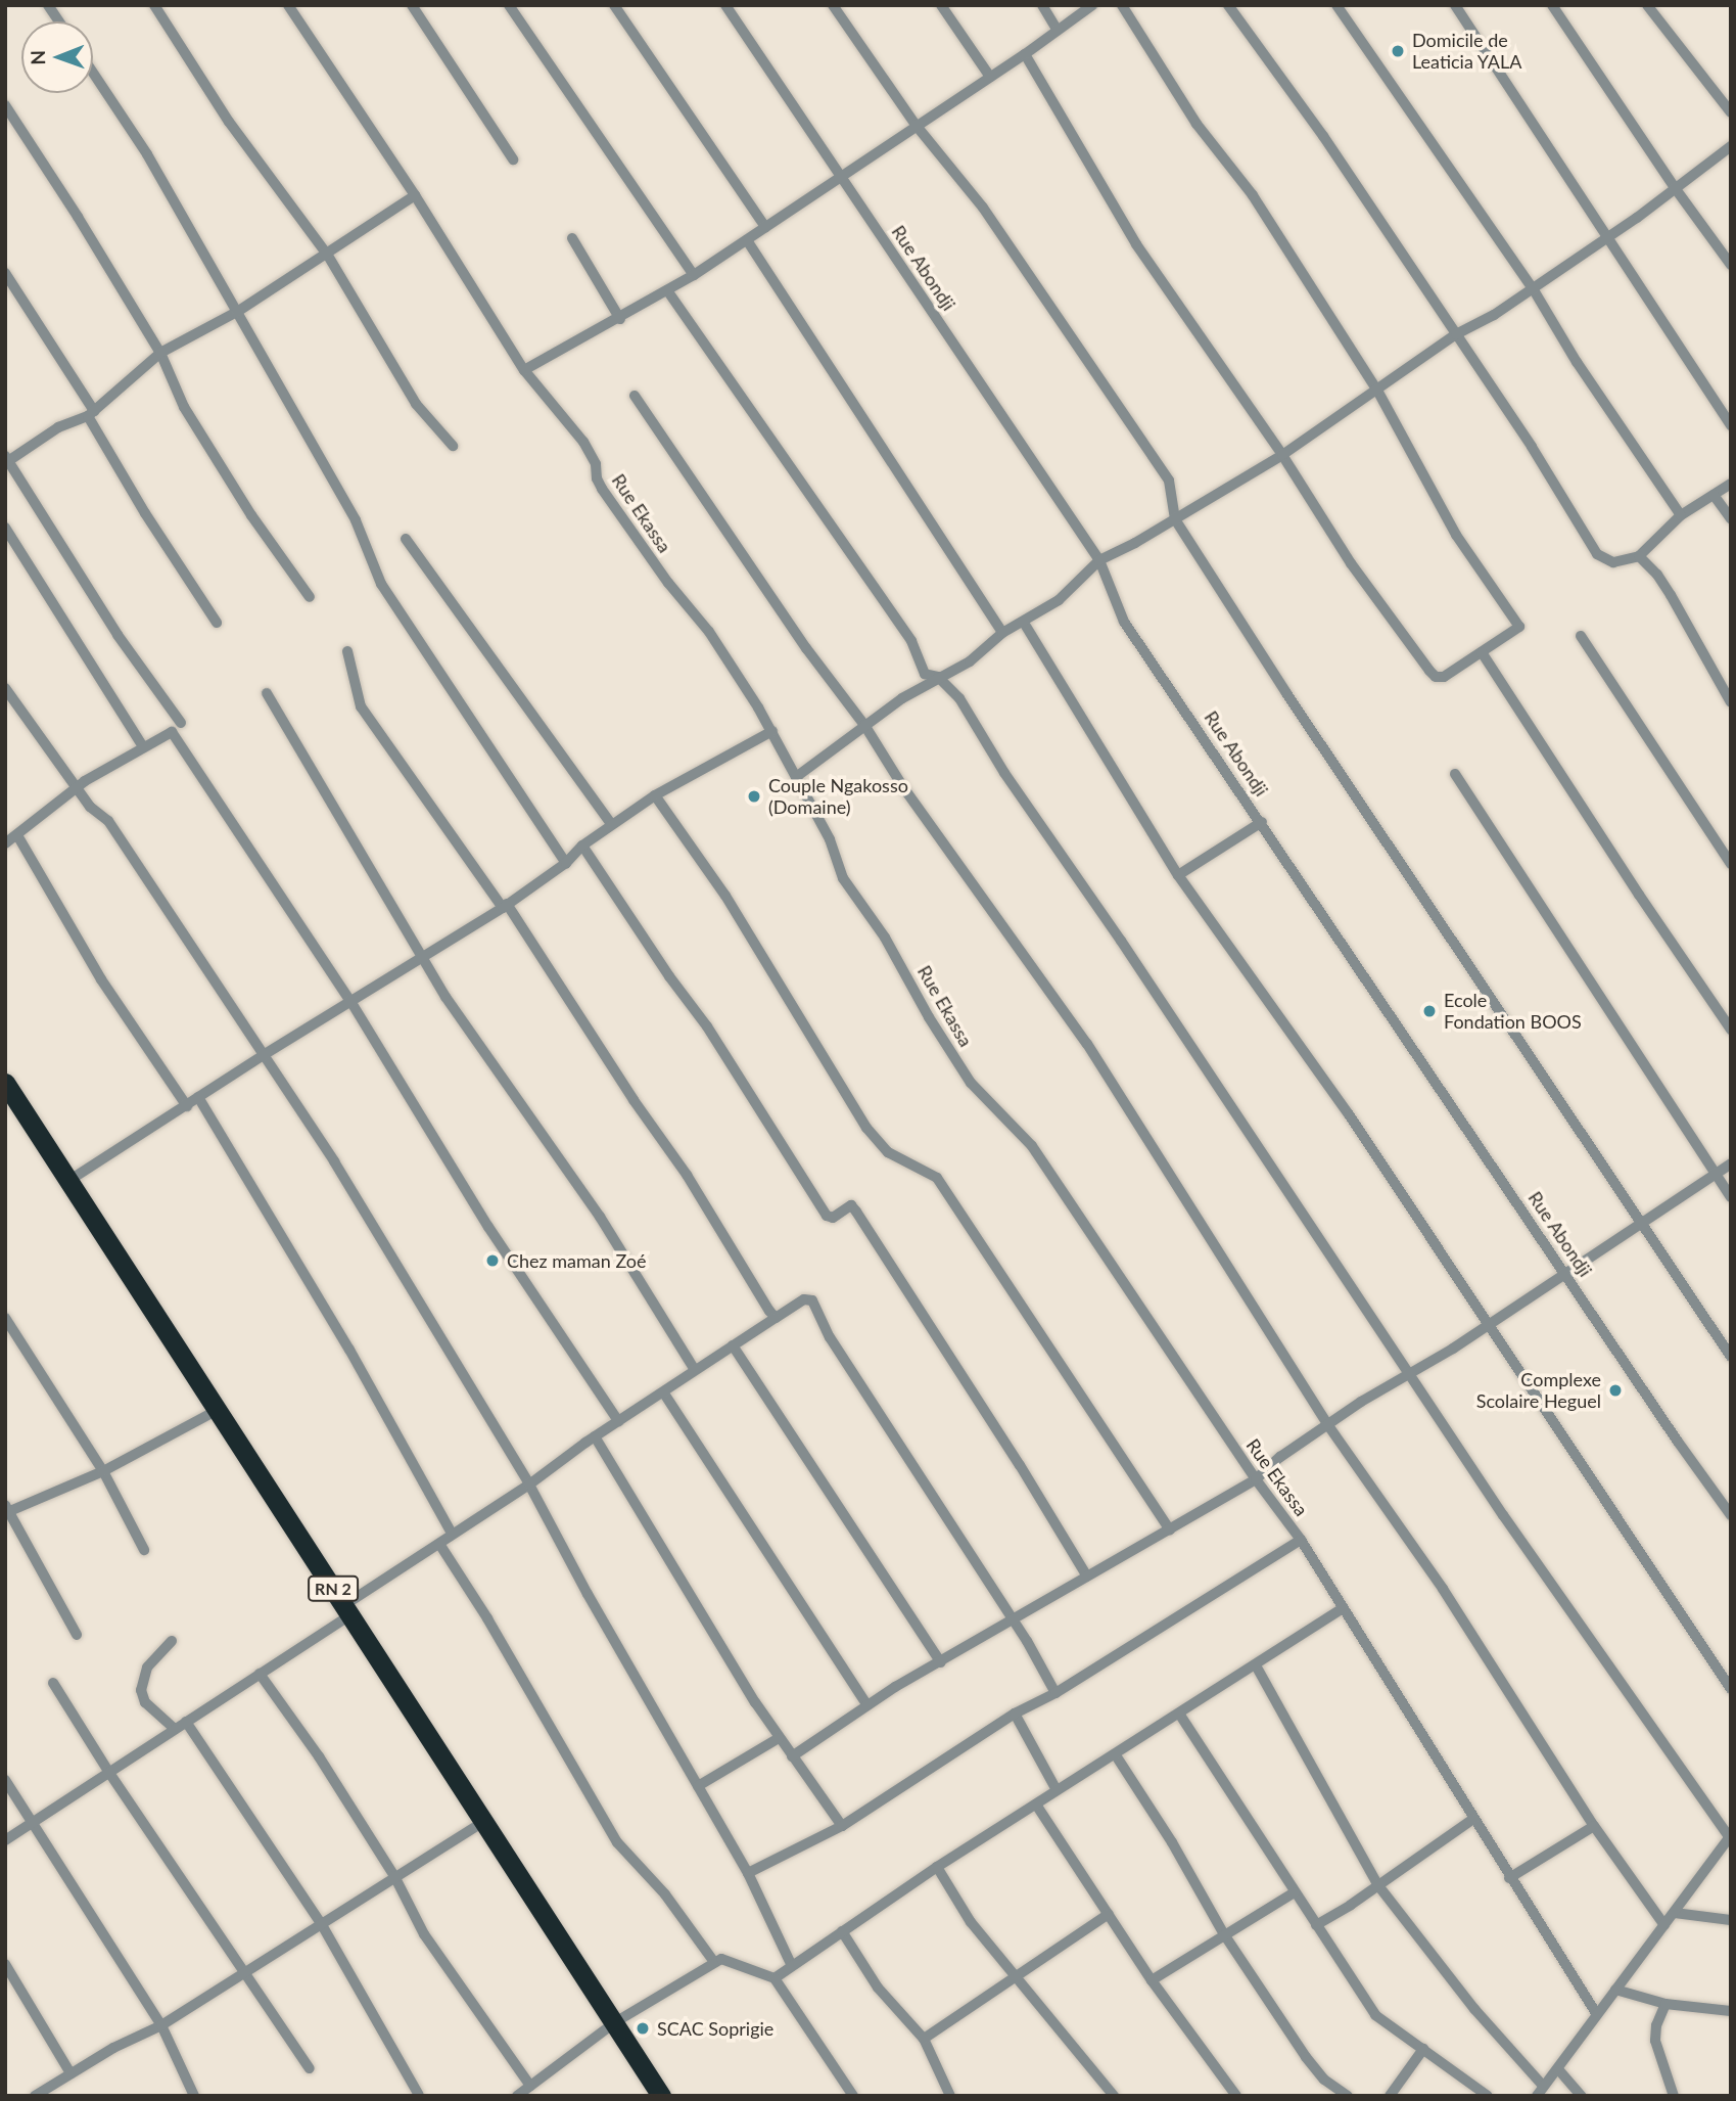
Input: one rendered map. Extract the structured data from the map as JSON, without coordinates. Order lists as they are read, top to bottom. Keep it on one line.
{"streets":{"highway":["RN 2"],"street":["Rue Abondji","Rue Ekassa"]},"places":["Domicile de Leaticia YALA","Couple Ngakosso (Domaine)","Ecole Fondation BOOS","Chez maman Zoé","Complexe Scolaire Heguel","SCAC Soprigie"],"north":"left"}
